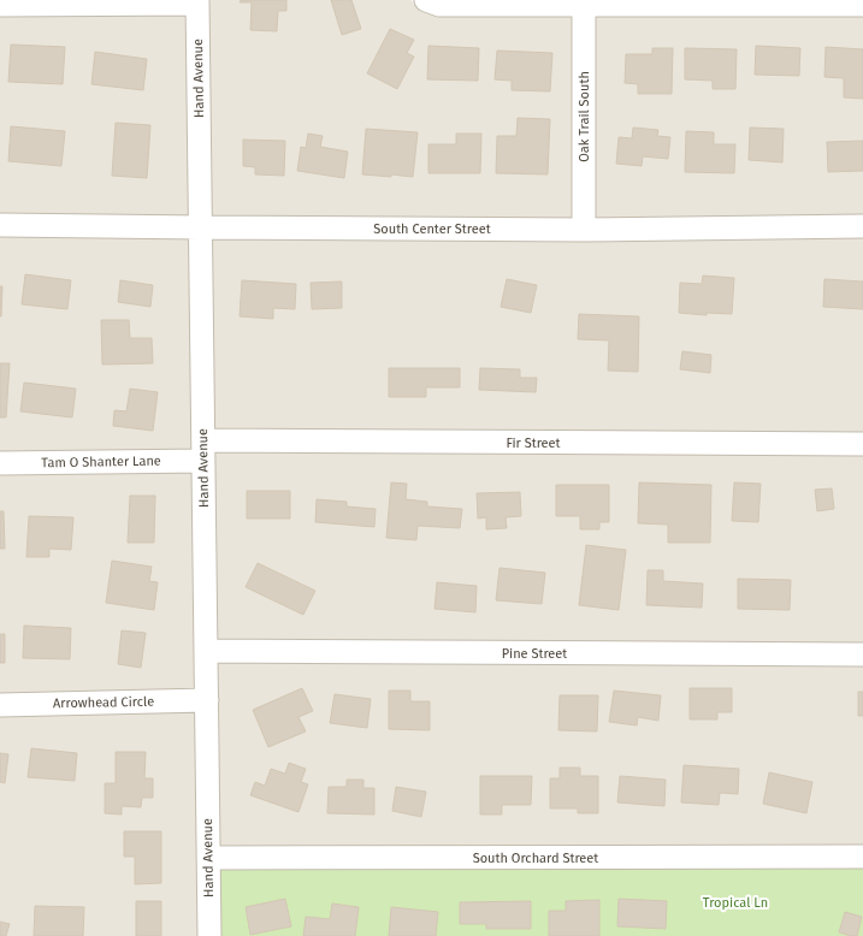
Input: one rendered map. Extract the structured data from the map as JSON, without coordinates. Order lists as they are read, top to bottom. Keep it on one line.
{"streets":{"street":["Hand Avenue","Oak Trail South","South Center Street","Fir Street","Tam O Shanter Lane","Pine Street","Arrowhead Circle","South Orchard Street"]},"crossings":[["Hand Avenue","South Center Street"],["Hand Avenue","Fir Street"],["Hand Avenue","Tam O Shanter Lane"],["Hand Avenue","Pine Street"],["Hand Avenue","Arrowhead Circle"],["Hand Avenue","South Orchard Street"],["Oak Trail South","South Center Street"],["Fir Street","Tam O Shanter Lane"]],"parks":["Tropical Ln"]}
